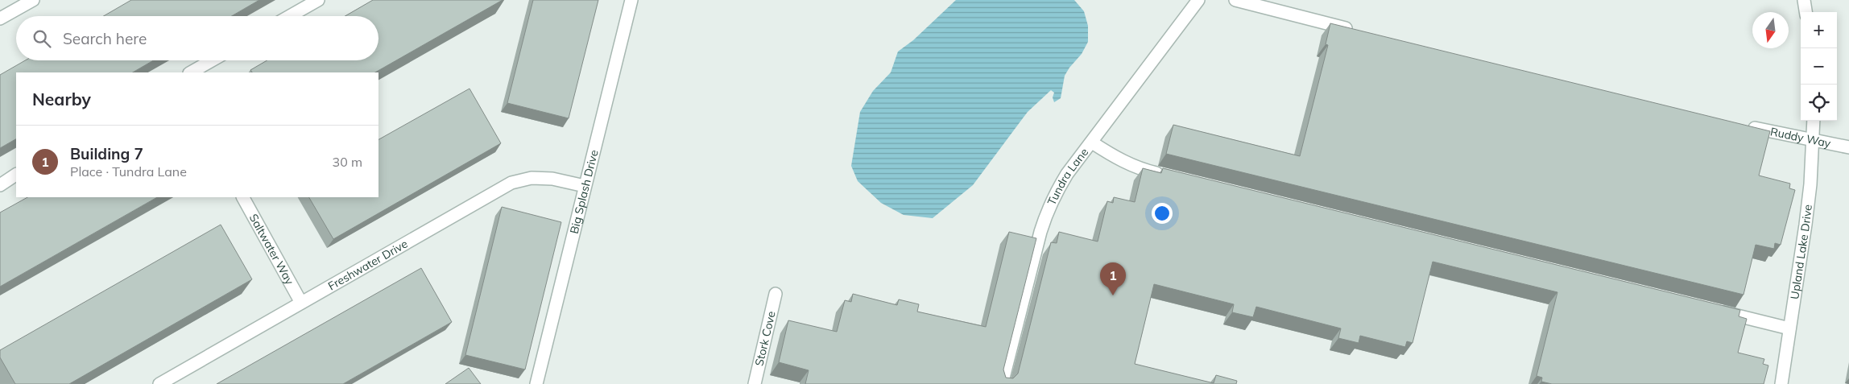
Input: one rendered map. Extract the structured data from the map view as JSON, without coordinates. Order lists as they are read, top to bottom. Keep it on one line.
{"streets":{"street":["Ruddy Way","Tundra Lane","Big Splash Drive","Saltwater Way","Upland Lake Drive","Freshwater Drive","Stork Cove"]},"crossings":[["Ruddy Way","Upland Lake Drive"],["Big Splash Drive","Freshwater Drive"],["Saltwater Way","Freshwater Drive"]],"north":"bottom","page":{"map_buttons":["+","−"],"search":"Search here","heading":"Nearby","list":[{"mark":"1","name":"Building 7","note":"Place · Tundra Lane","value":"30 m"}],"pins":"1"}}
